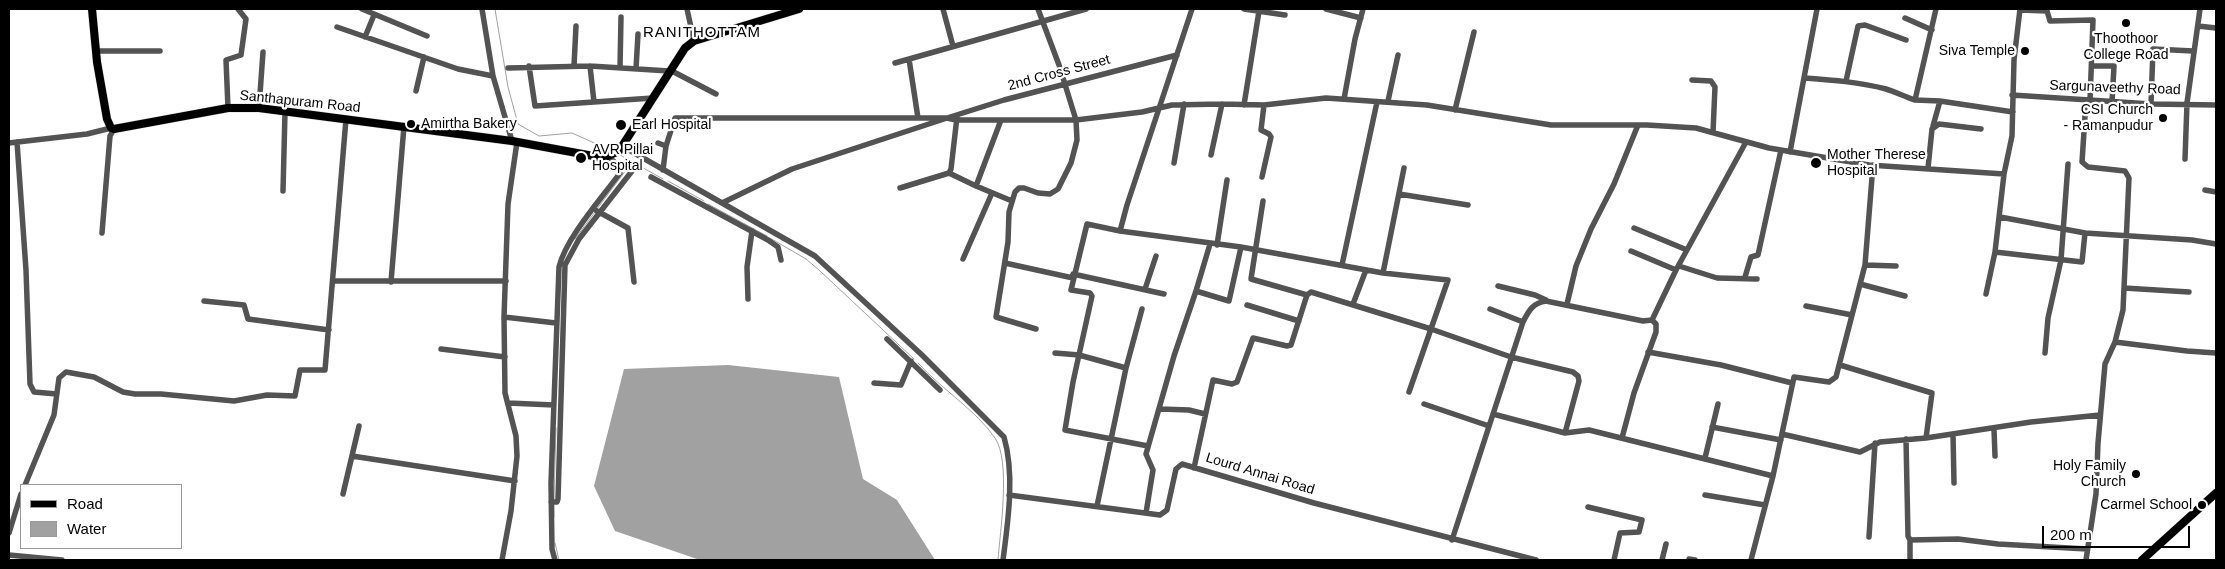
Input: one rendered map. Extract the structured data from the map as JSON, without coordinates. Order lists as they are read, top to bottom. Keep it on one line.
{"streets":{"main road":["Santhapuram Road"],"street":["2nd Cross Street","Sargunaveethy Road","Lourd Annai Road"]},"districts":["RANITHOTTAM"],"places":["Thoothoor College Road","Siva Temple","CSI Church - Ramanpudur","Amirtha Bakery","Earl Hospital","AVR Pillai Hospital","Mother Therese Hospital","Holy Family Church","Carmel School"],"legend":["Road","Water"],"scale_bar":"200 m"}
